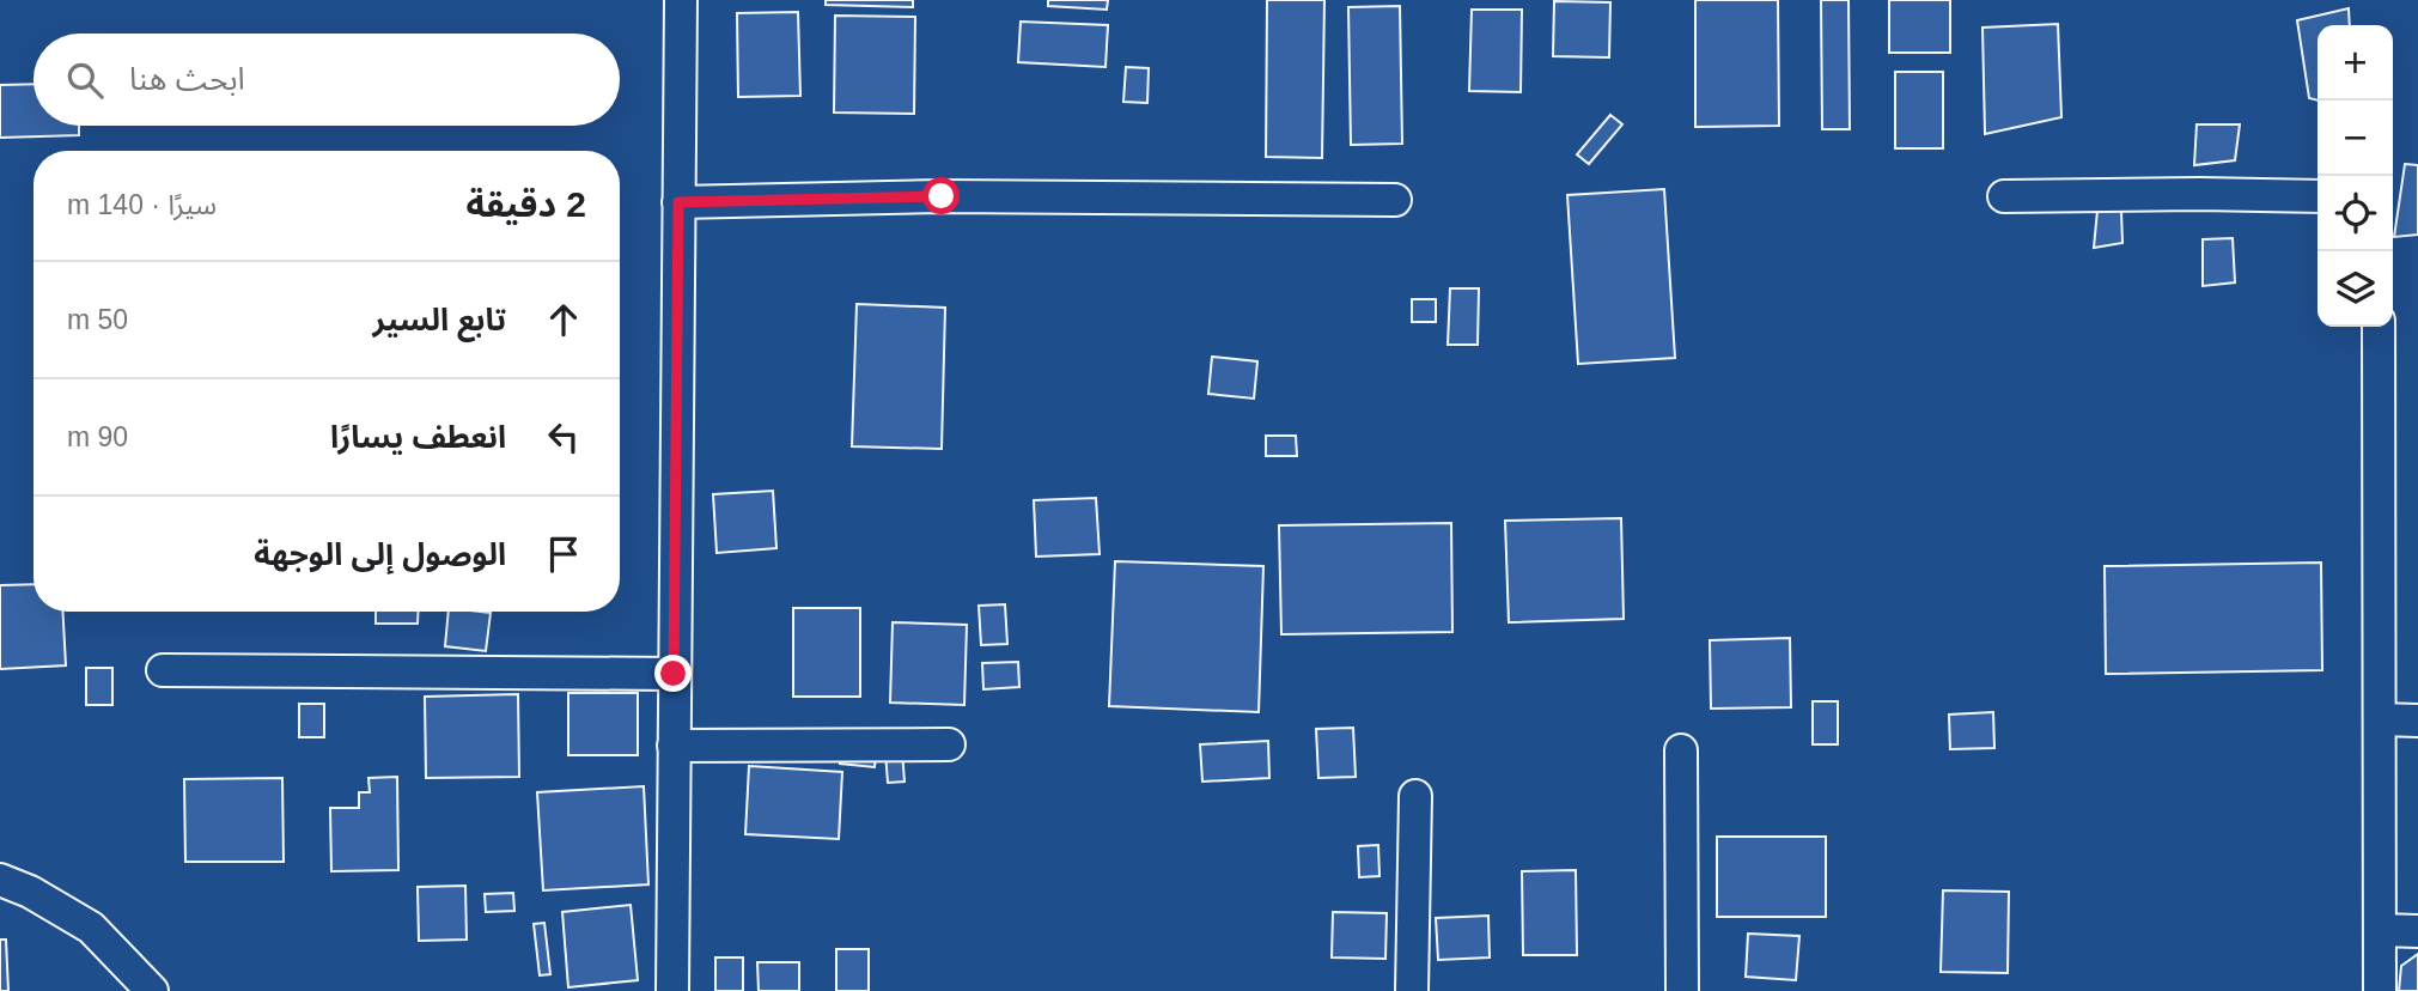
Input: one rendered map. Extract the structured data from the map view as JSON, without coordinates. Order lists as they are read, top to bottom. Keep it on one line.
{"page":{"map_buttons":["+","−"],"search":"ابحث هنا","heading":["2 دقيقة","سيرًا · 140 m"],"list":[["تابع السير","50 m"],["انعطف يسارًا","90 m"],"الوصول إلى الوجهة"]}}
